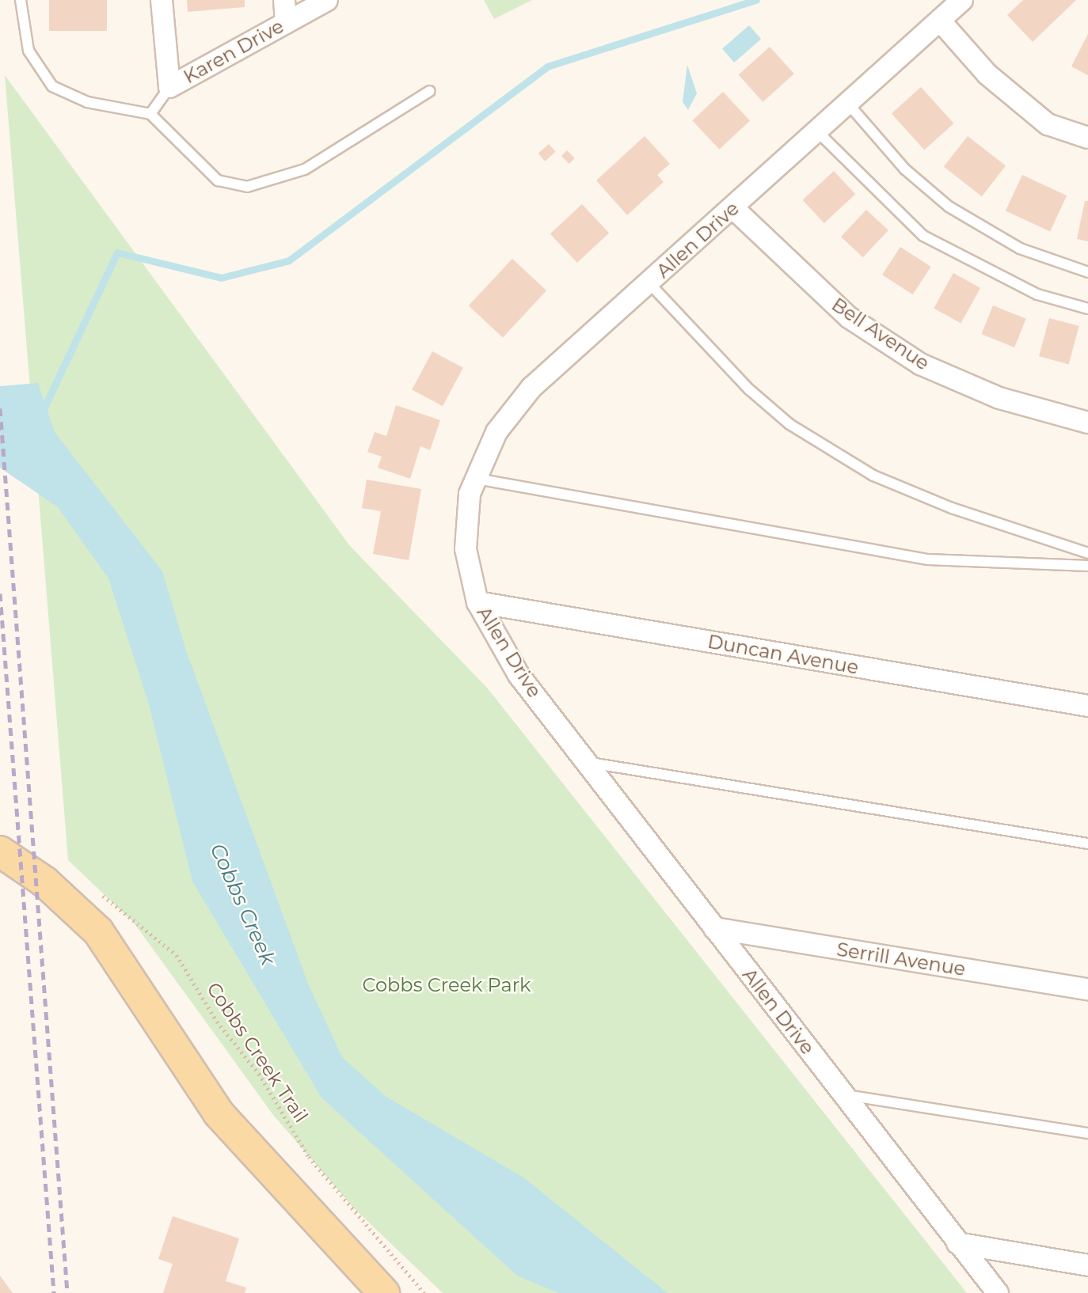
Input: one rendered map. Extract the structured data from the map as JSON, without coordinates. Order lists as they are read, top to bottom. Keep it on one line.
{"streets":{"street":["Karen Drive","Allen Drive","Bell Avenue","Duncan Avenue","Serrill Avenue"],"path":["Cobbs Creek Trail"]},"crossings":[["Allen Drive","Bell Avenue"],["Allen Drive","Duncan Avenue"],["Allen Drive","Serrill Avenue"]],"water":["Cobbs Creek"],"parks":["Cobbs Creek Park"]}
